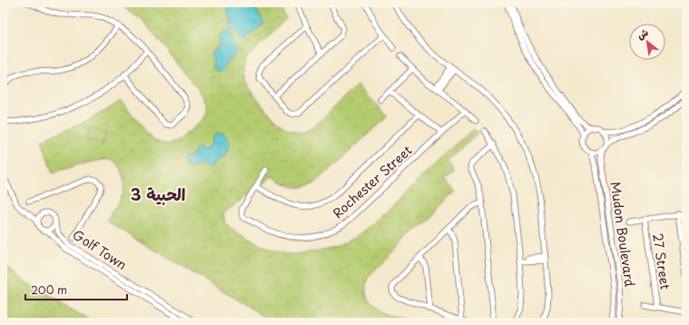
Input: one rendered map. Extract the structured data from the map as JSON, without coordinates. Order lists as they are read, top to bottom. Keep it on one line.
{"streets":{"street":["Rochester Street","Mudon Boulevard","Golf Town","27 Street"]},"districts":["الحبية 3"],"scale_bar":"200 m","north":"top left"}
